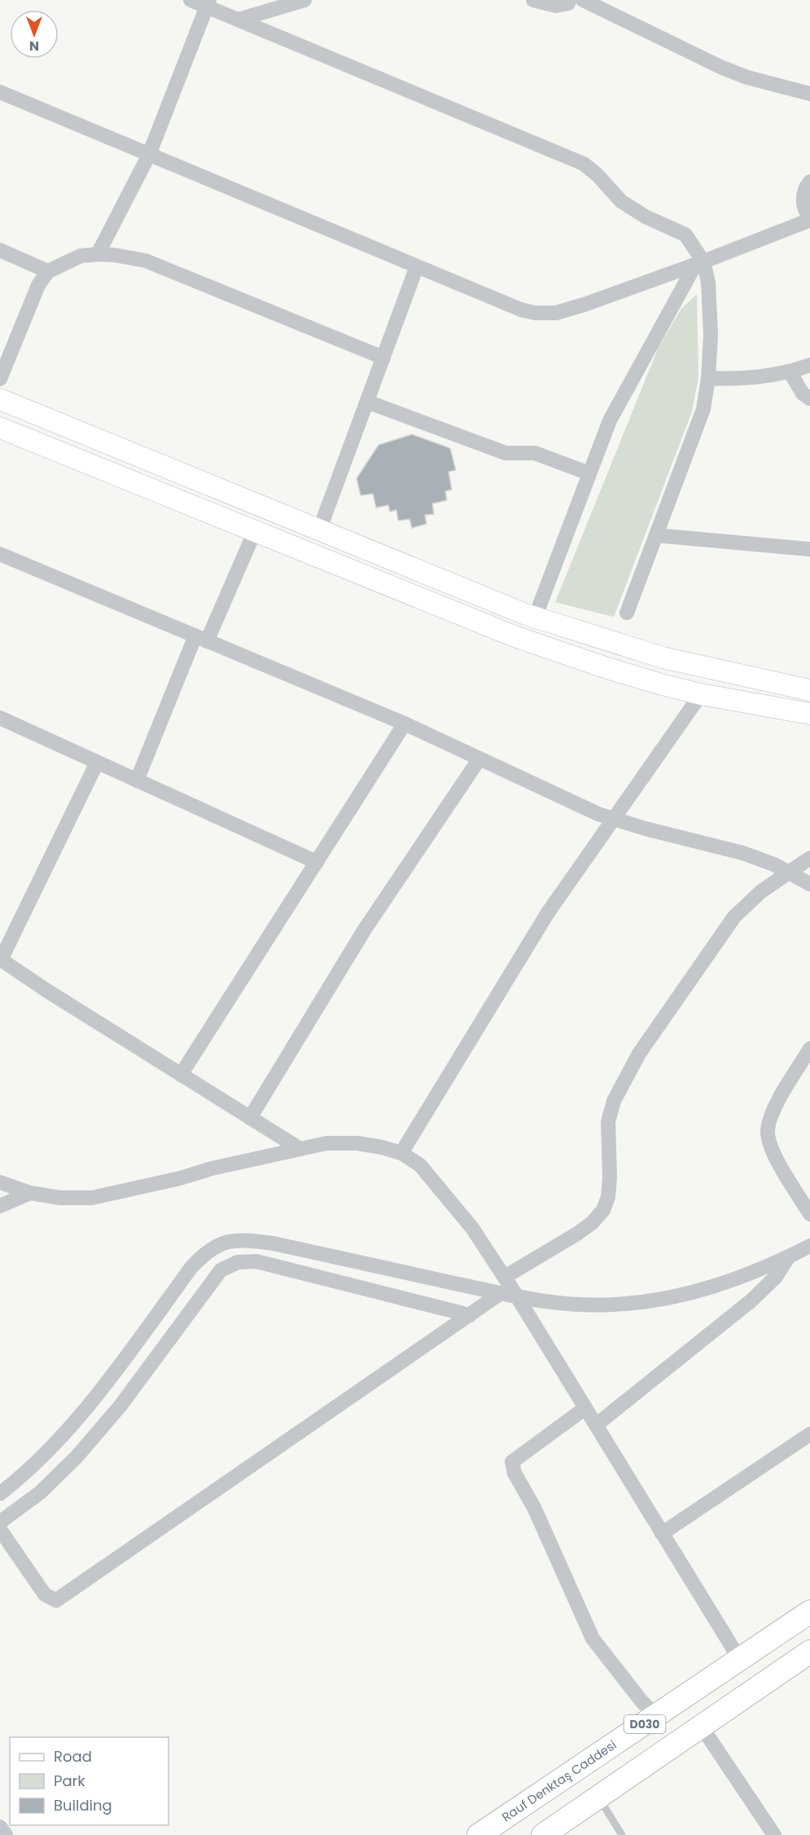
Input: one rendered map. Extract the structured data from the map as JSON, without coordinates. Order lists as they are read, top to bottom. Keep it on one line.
{"streets":{"main road":["D030","Rauf Denktaş Caddesi"]},"legend":["Road","Park","Building"],"north":"bottom"}
